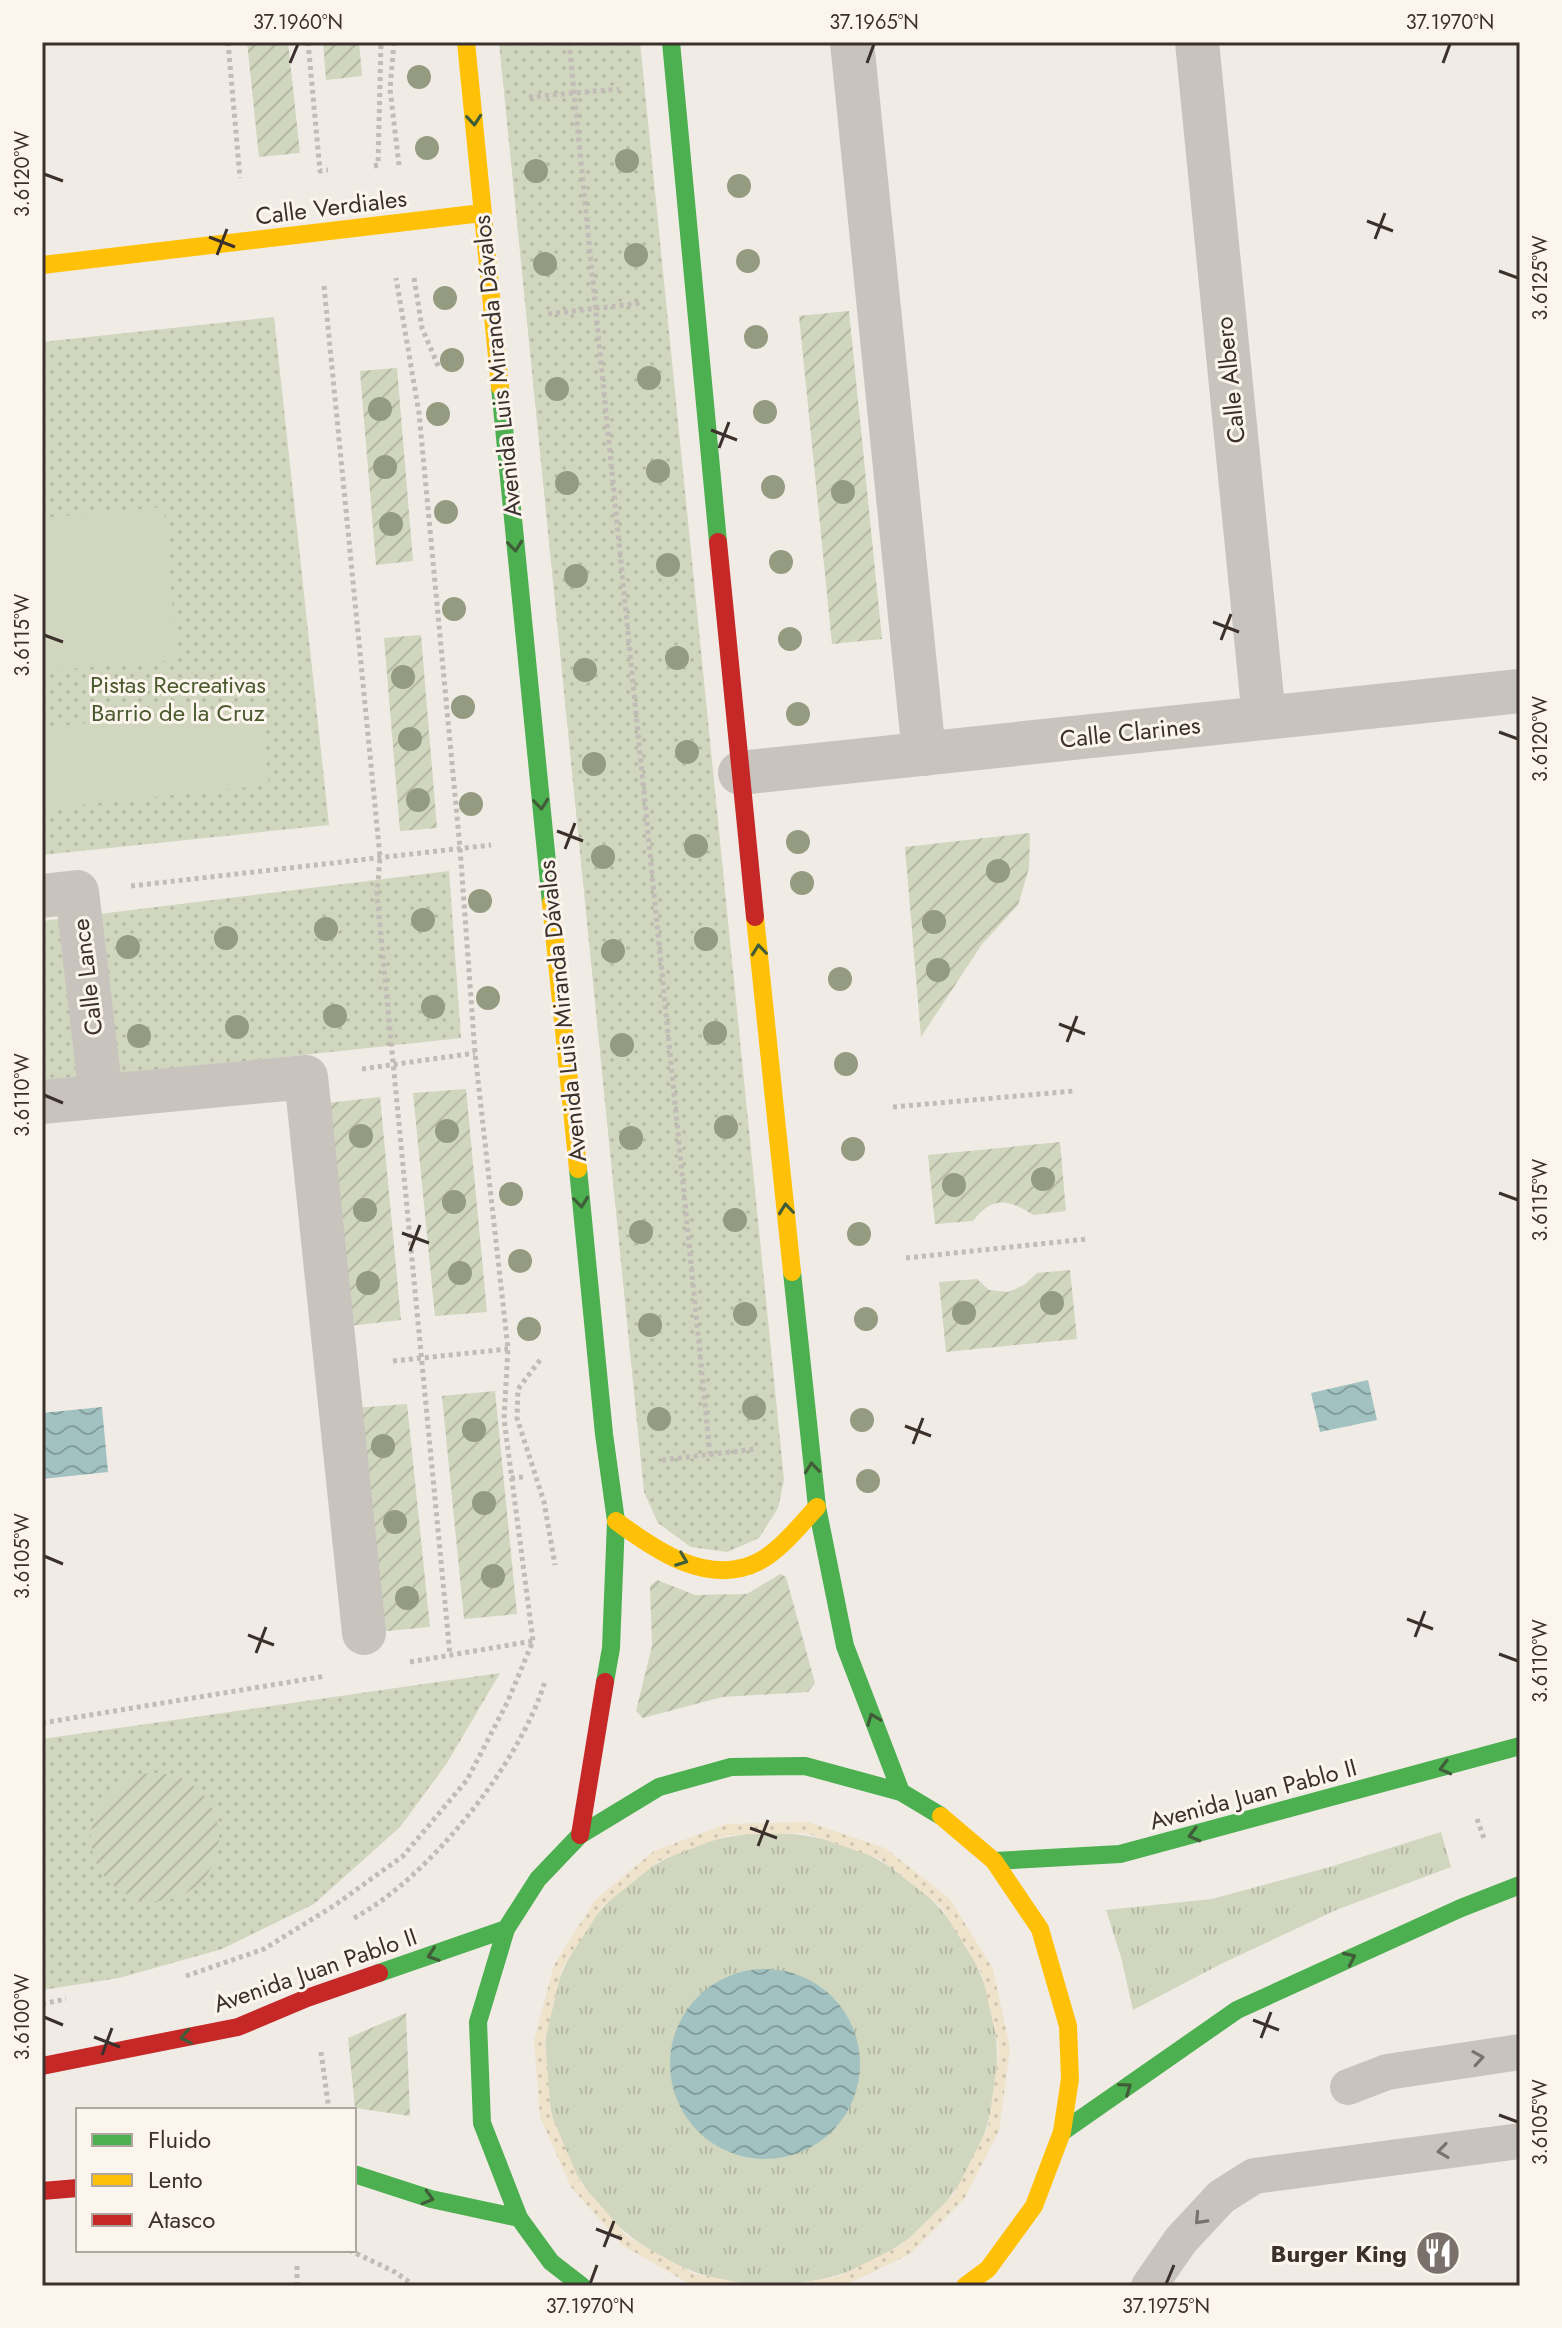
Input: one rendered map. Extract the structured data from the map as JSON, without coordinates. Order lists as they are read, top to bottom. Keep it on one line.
{"streets":{"main road":["Calle Verdiales","Avenida Luis Miranda Dávalos","Avenida Juan Pablo II"],"street":["Calle Albero","Calle Clarines","Calle Lance"]},"crossings":[["Calle Verdiales","Avenida Luis Miranda Dávalos"],["Calle Albero","Calle Clarines"]],"one_way":["Avenida Luis Miranda Dávalos","Avenida Juan Pablo II"],"parks":["Pistas Recreativas Barrio de la Cruz"],"places":{"restaurant":["Burger King"]},"legend":["Fluido","Lento","Atasco"],"coordinates":["37.1960°N","37.1965°N","37.1970°N","3.6120°W","3.6125°W","3.6115°W","3.6110°W","3.6105°W","3.6100°W","37.1975°N"]}
